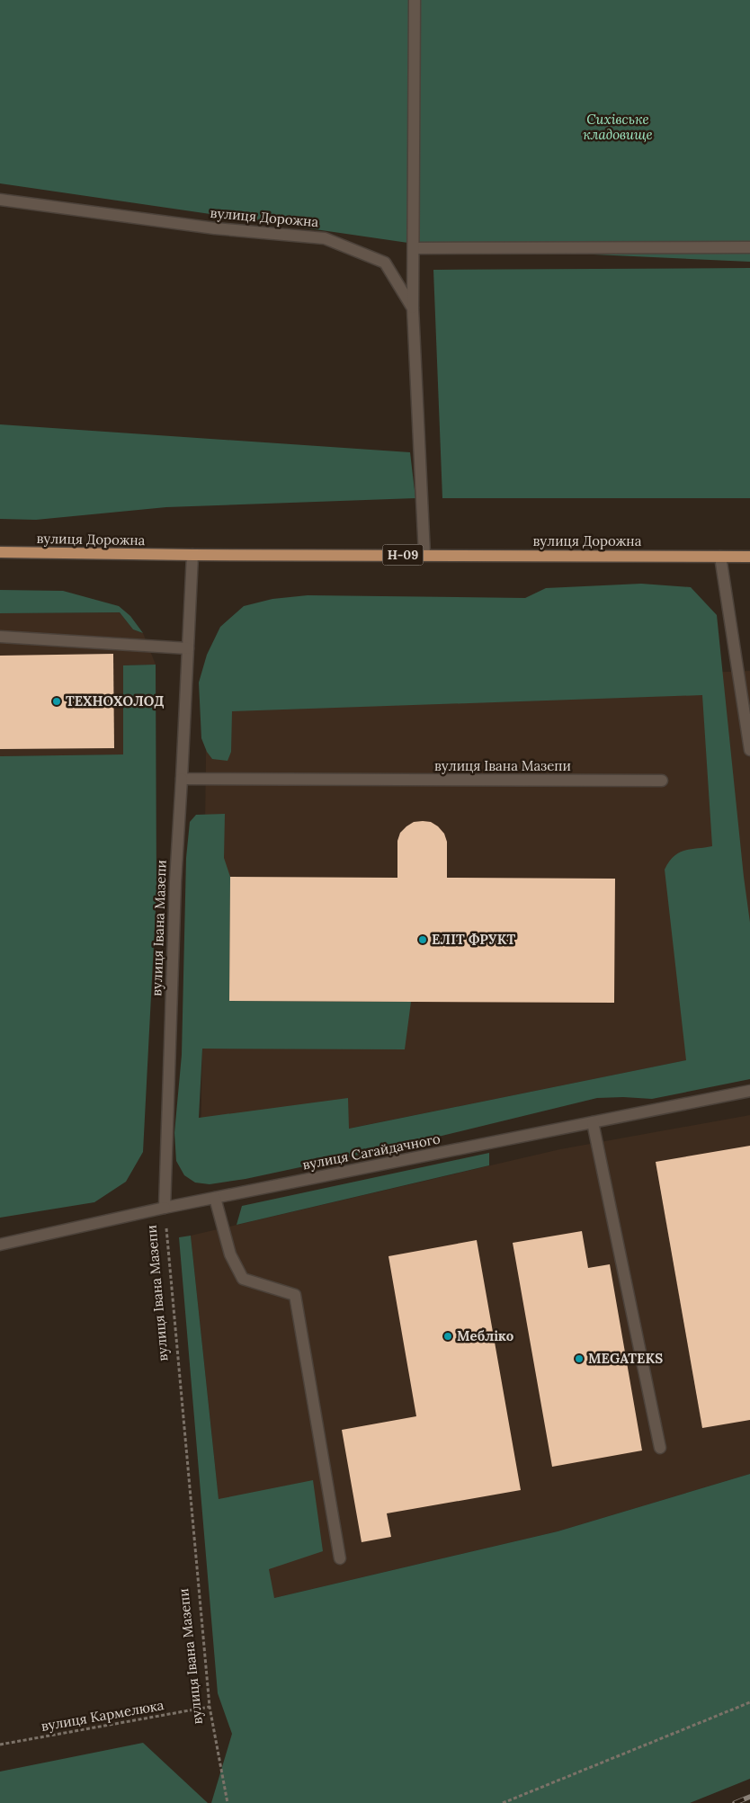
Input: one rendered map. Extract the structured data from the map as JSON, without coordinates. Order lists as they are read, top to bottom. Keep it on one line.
{"streets":{"main road":["вулиця Дорожна","Н-09"],"street":["вулиця Івана Мазепи","вулиця Сагайдачного"],"path":["вулиця Кармелюка"]},"crossings":[["вулиця Дорожна","вулиця Івана Мазепи"],["вулиця Івана Мазепи","вулиця Сагайдачного"],["вулиця Івана Мазепи","вулиця Кармелюка"]],"parks":["Сихівське кладовище"],"places":["ТЕХНОХОЛОД","ЕЛІТ ФРУКТ","Мебліко","MEGATEKS"]}
